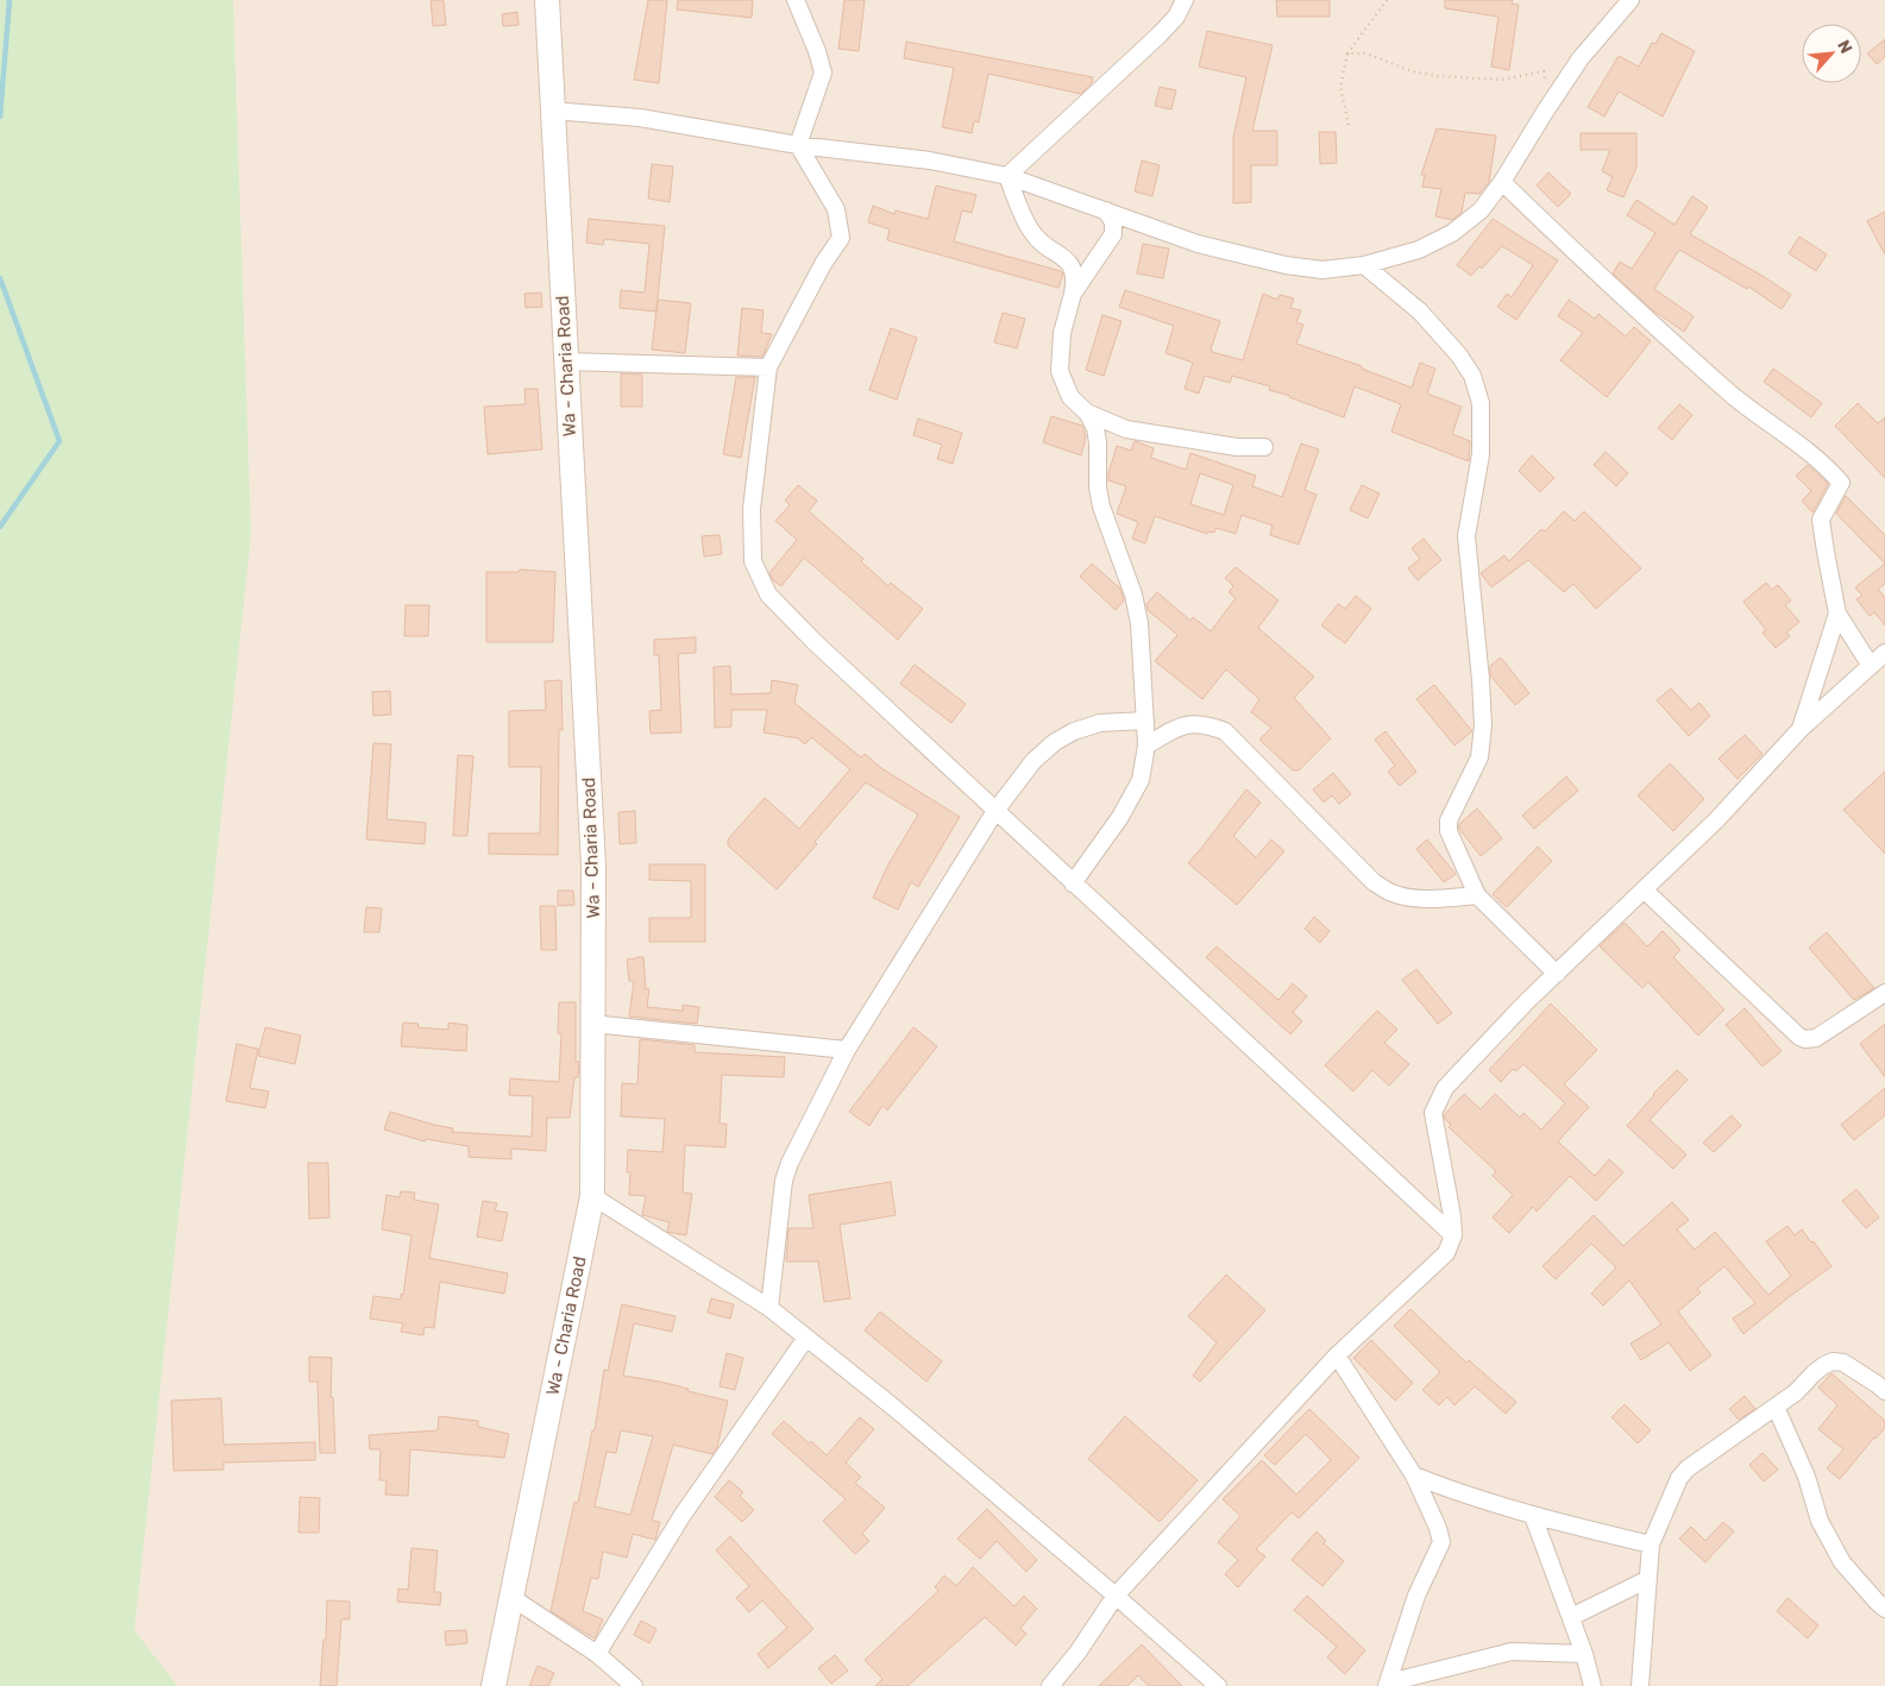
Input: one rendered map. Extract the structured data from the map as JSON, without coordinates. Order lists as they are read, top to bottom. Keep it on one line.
{"streets":{"street":["Wa - Charia Road"]},"north":"top right"}
